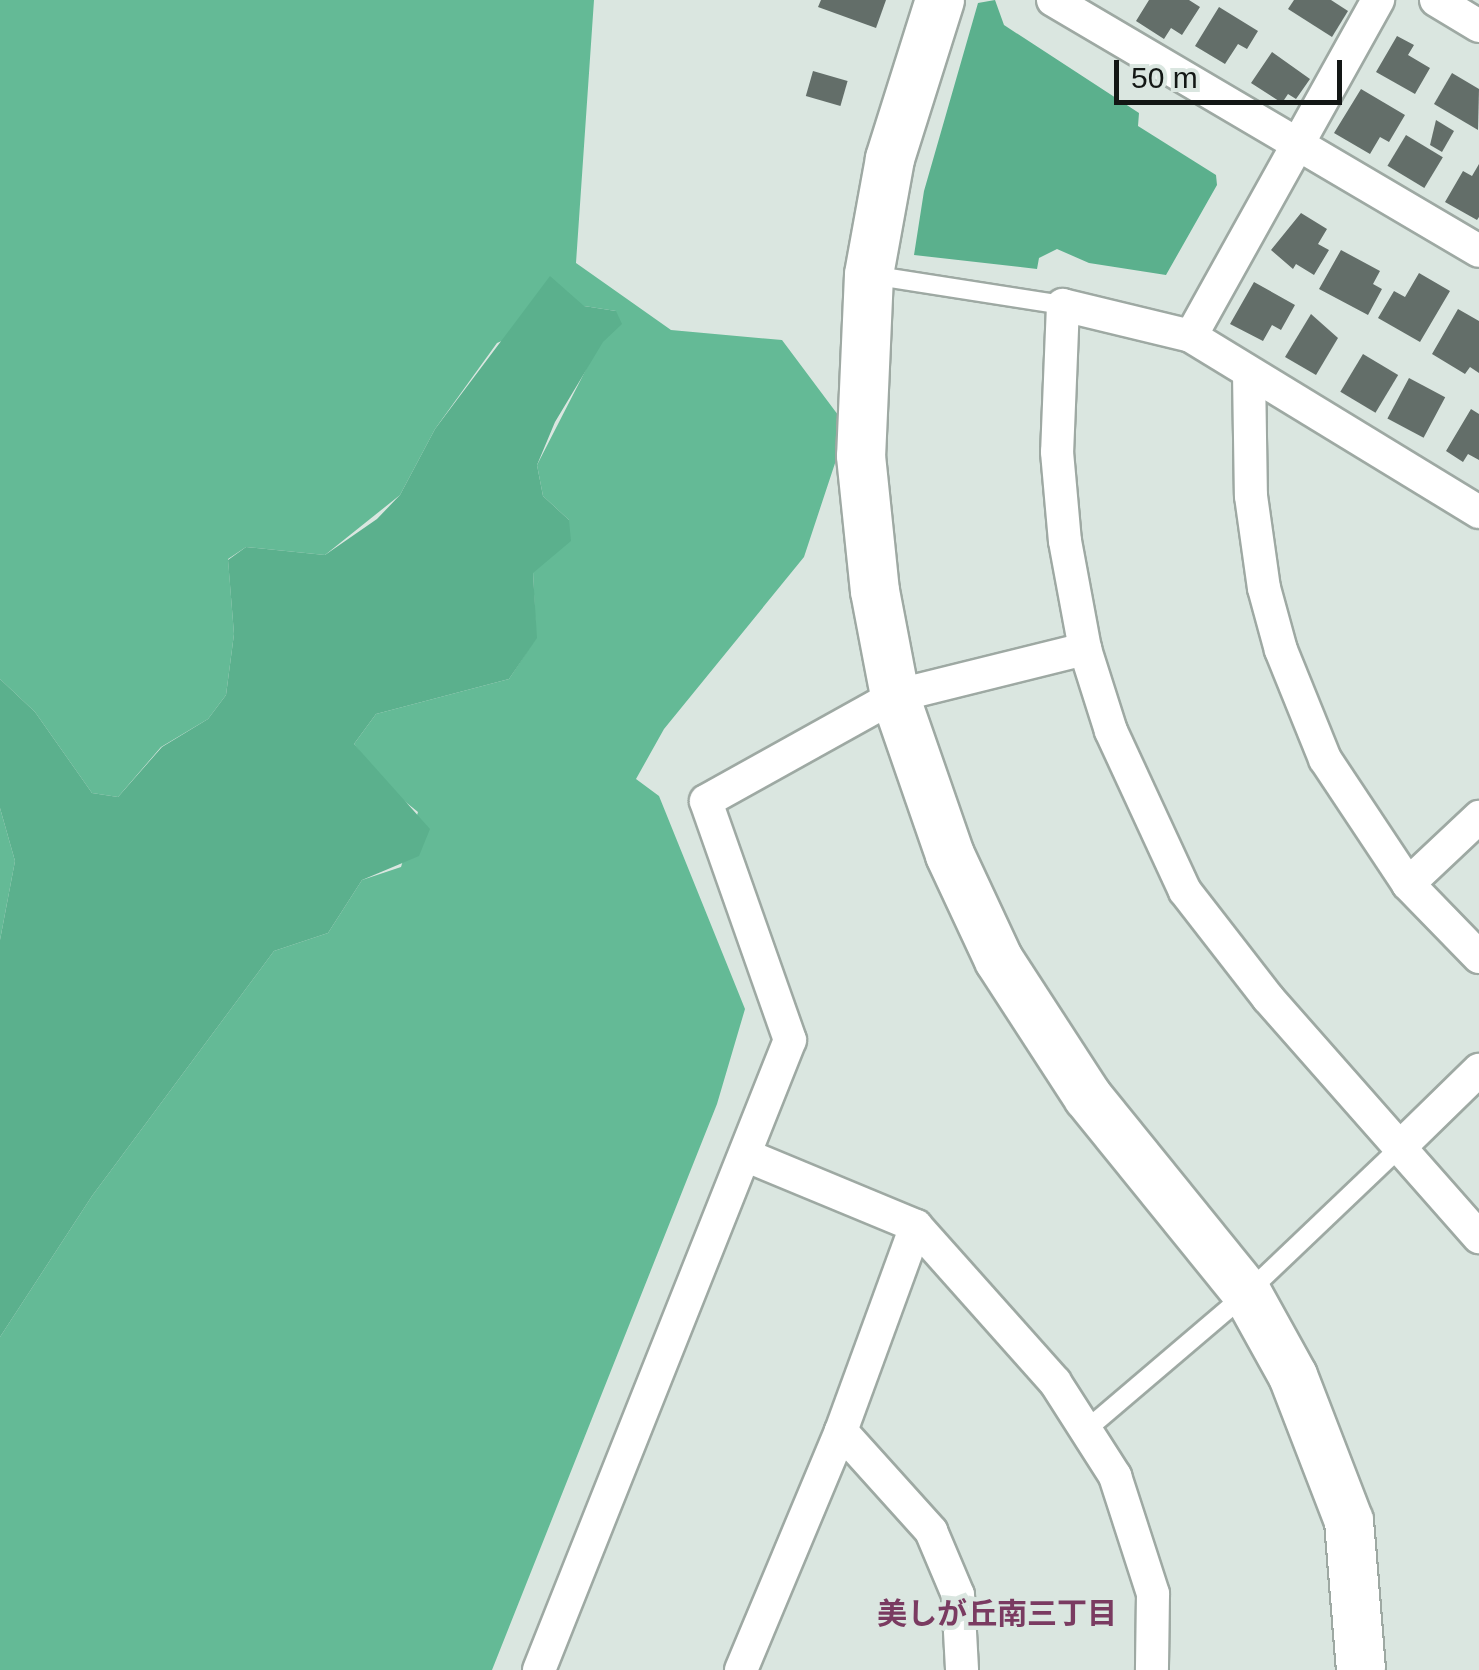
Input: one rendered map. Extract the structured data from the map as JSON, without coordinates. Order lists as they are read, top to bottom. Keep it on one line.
{"districts":["美しが丘南三丁目"],"scale_bar":"50 m"}
